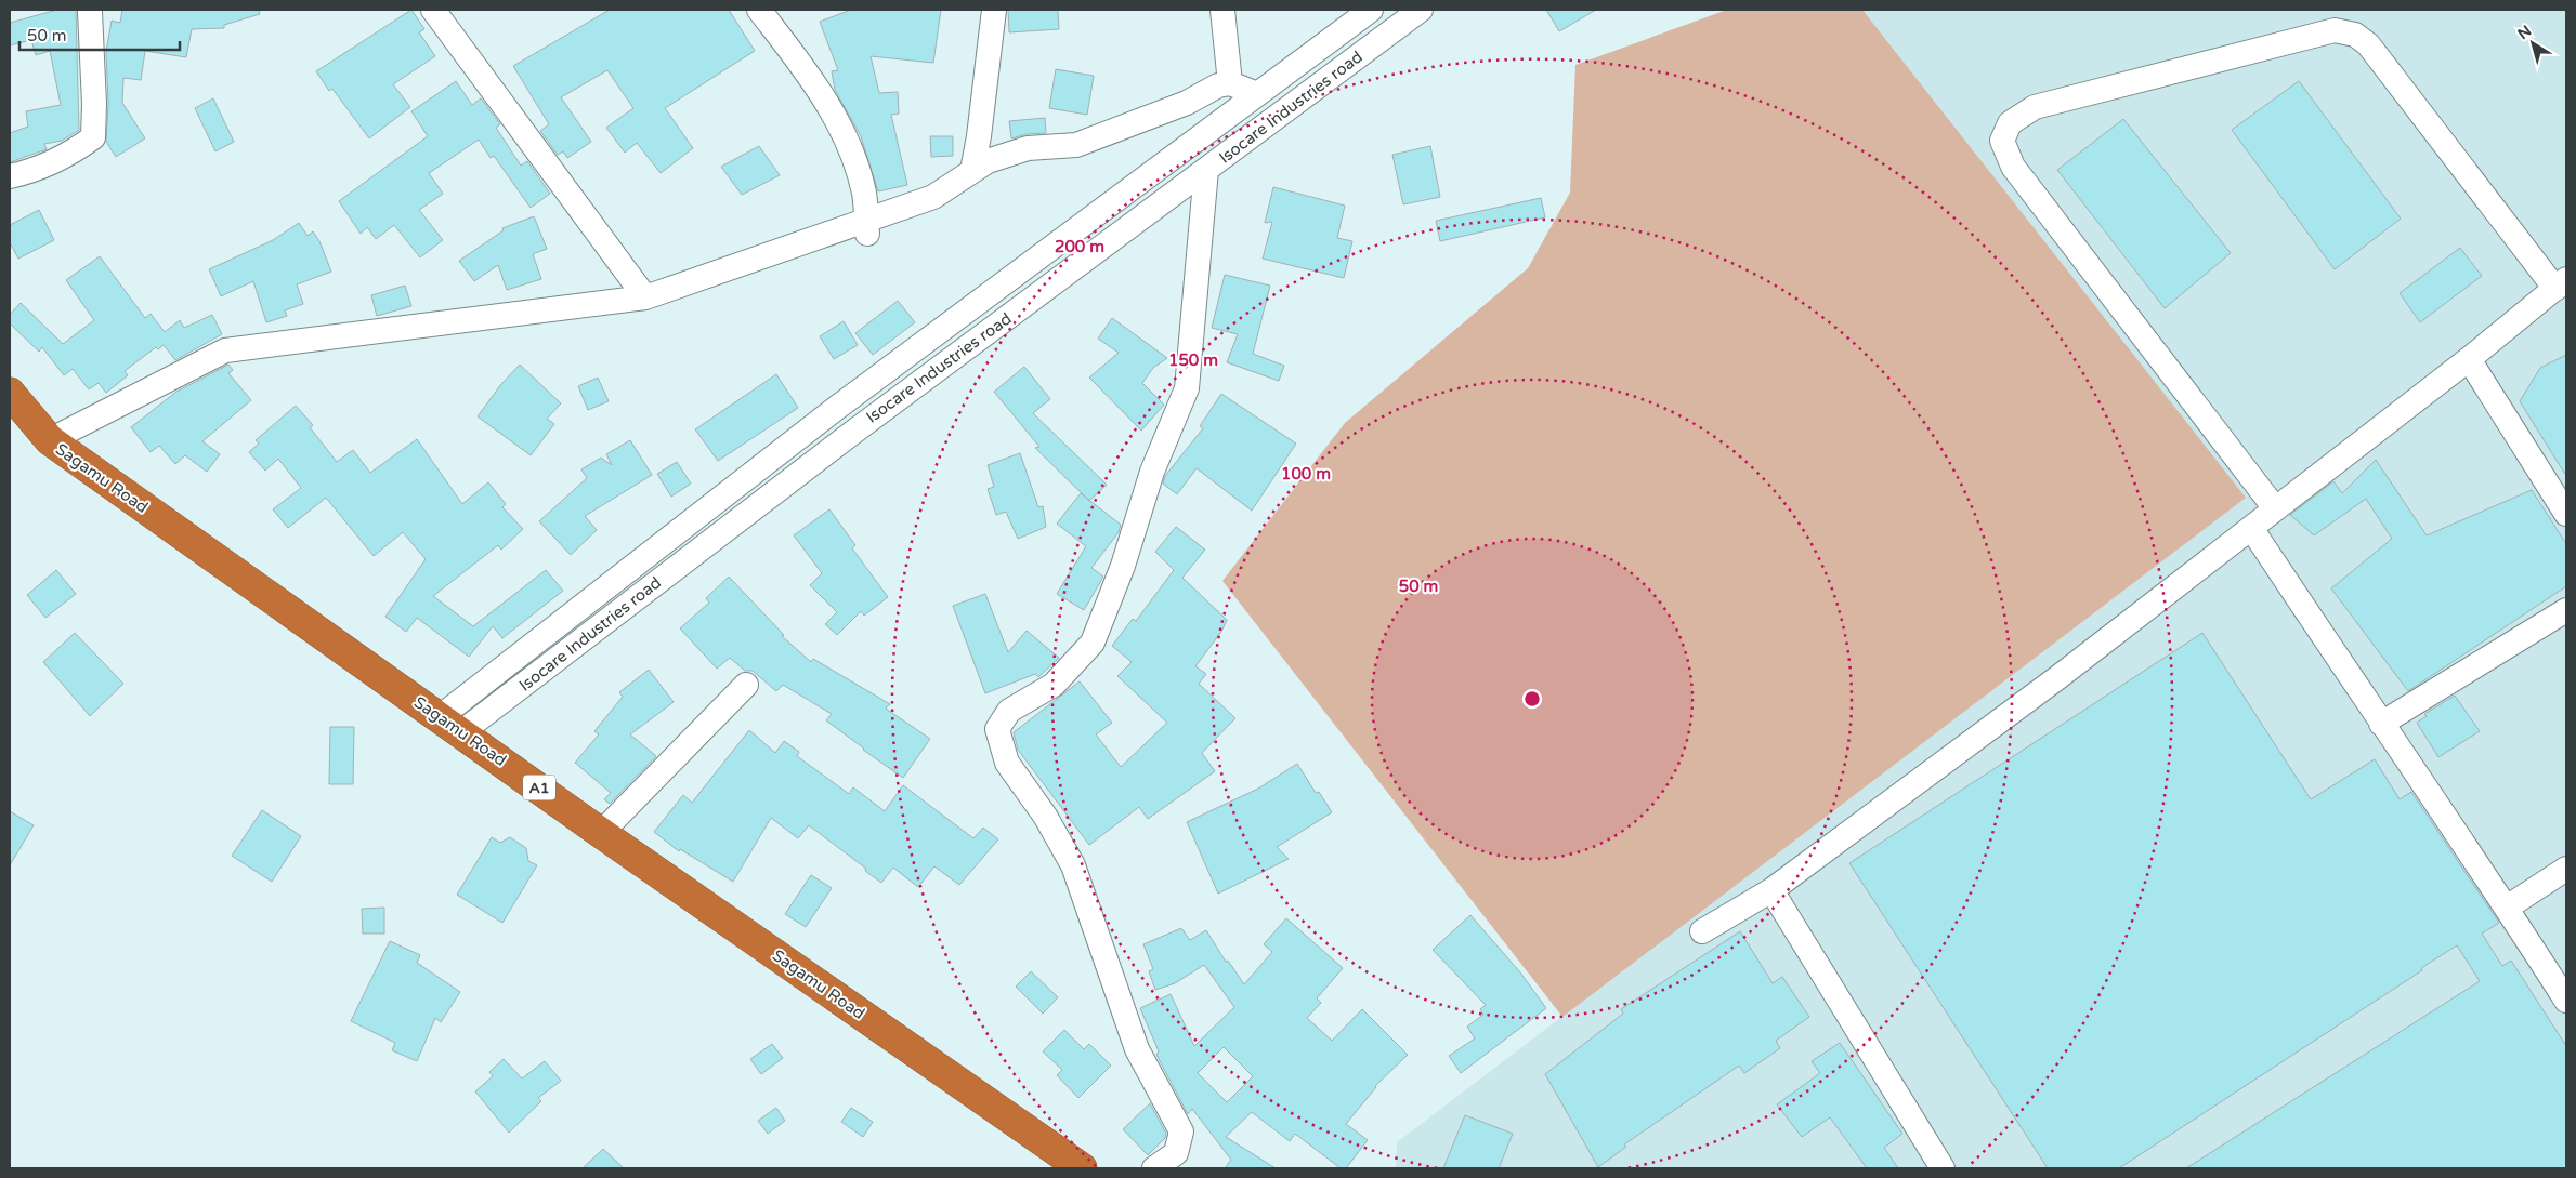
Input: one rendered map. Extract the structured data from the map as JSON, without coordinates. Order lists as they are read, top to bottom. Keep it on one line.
{"streets":{"highway":["Sagamu Road","A1"],"street":["Isocare Industries road"]},"crossings":[["Isocare Industries road","Sagamu Road"]],"scale_bar":"50 m","north":"top left","rings":["200 m","150 m","100 m","50 m"]}
